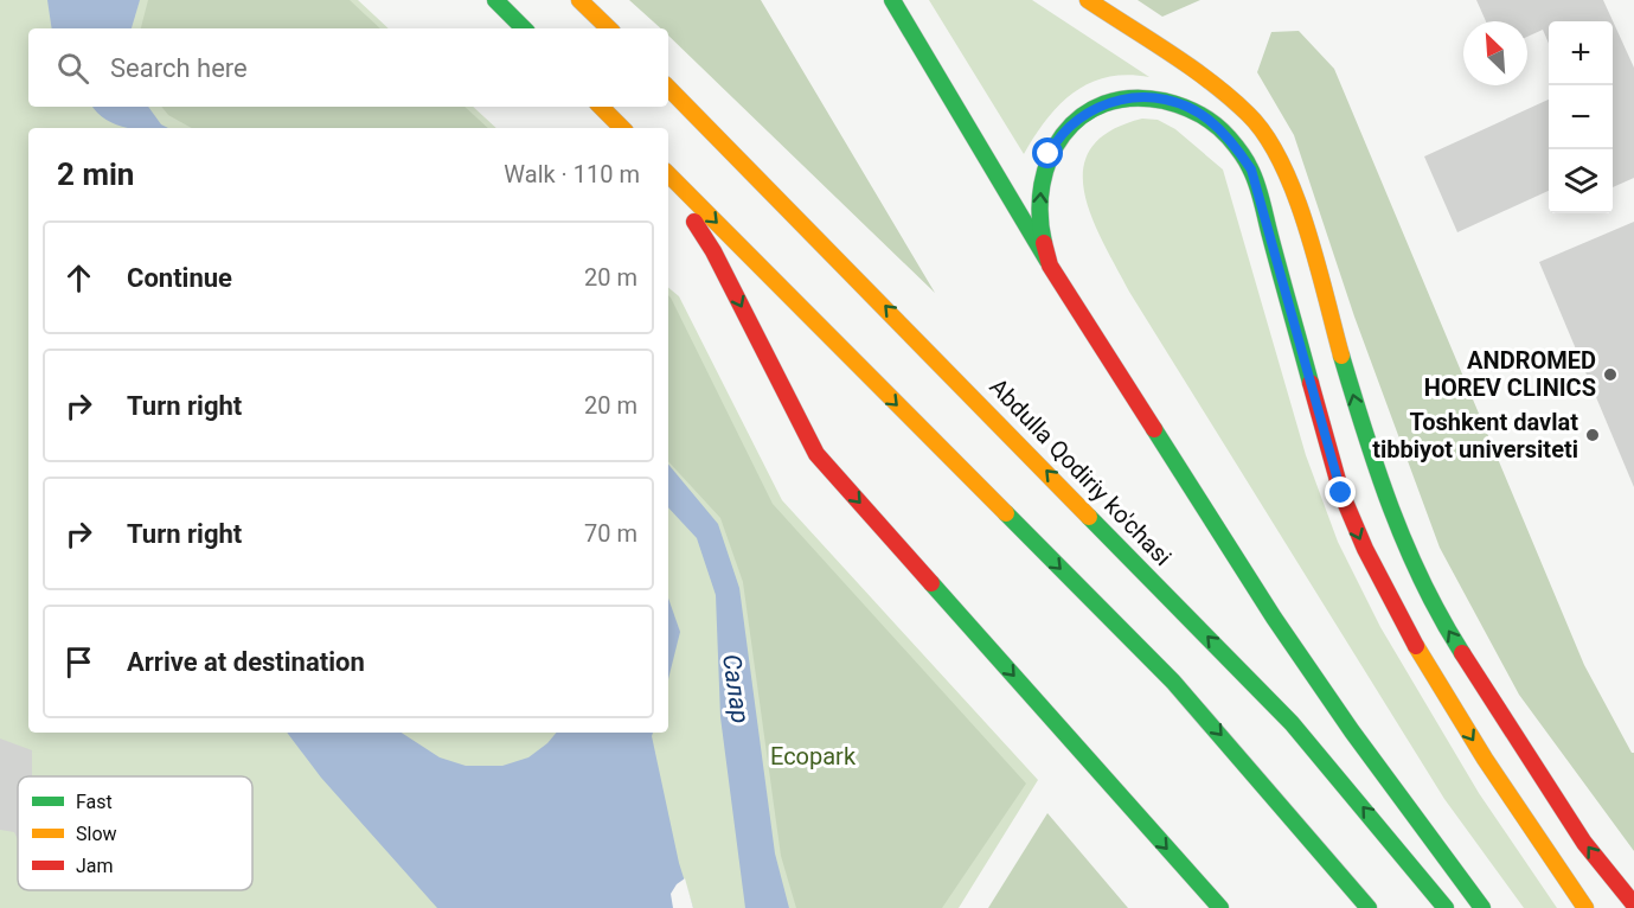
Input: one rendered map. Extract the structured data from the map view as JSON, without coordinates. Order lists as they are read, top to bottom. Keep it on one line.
{"streets":{"main road":["Abdulla Qodiriy ko'chasi"]},"water":["Салар"],"parks":["Ecopark"],"places":["ANDROMED HOREV CLINICS","Toshkent davlat tibbiyot universiteti"],"legend":["Fast","Slow","Jam"],"north":"top left","page":{"map_buttons":["+","−"],"search":"Search here","heading":["2 min","Walk · 110 m"],"list":[["Continue","20 m"],["Turn right","20 m"],["Turn right","70 m"],"Arrive at destination"]}}
